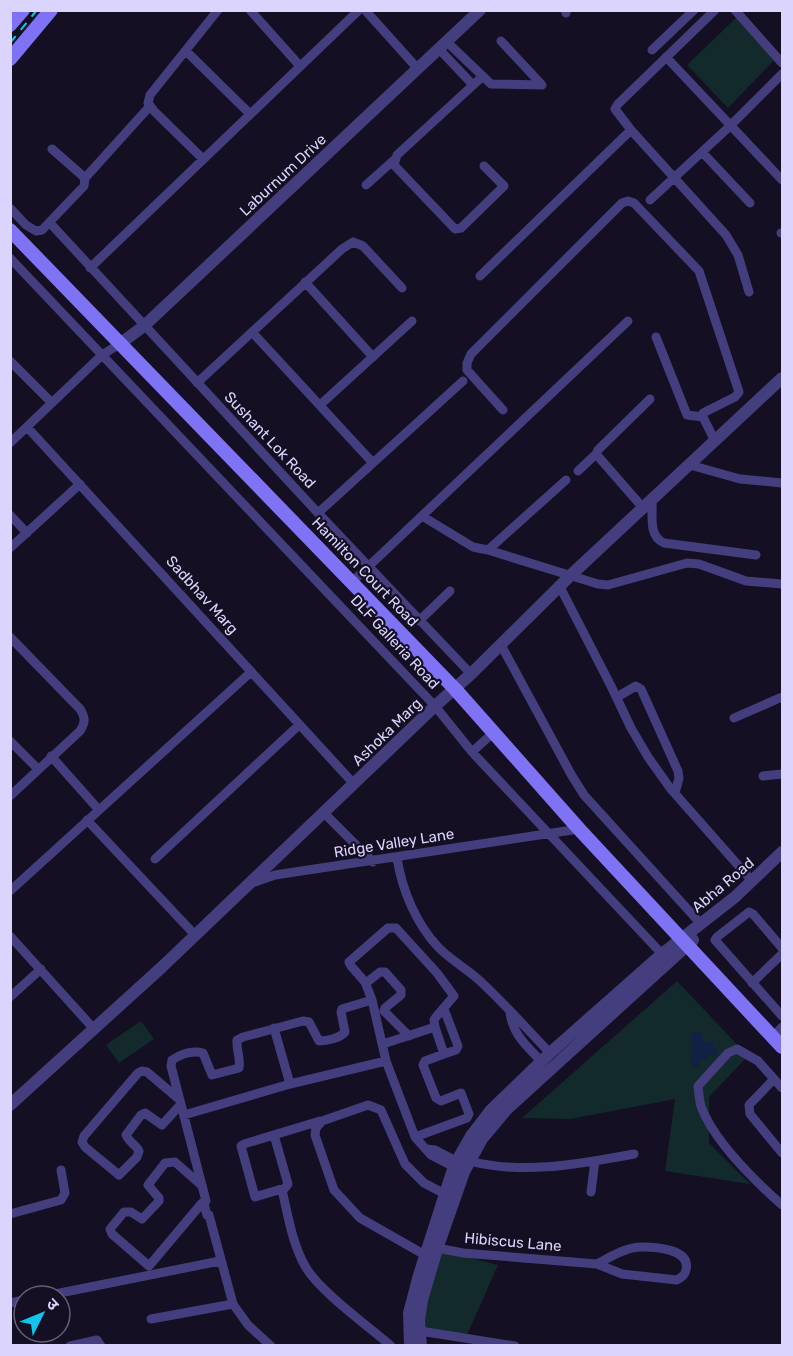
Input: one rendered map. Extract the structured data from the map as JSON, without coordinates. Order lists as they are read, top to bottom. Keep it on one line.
{"streets":{"main road":["Hamilton Court Road"],"street":["Laburnum Drive","Sushant Lok Road","Sadbhav Marg","DLF Galleria Road","Ashoka Marg","Ridge Valley Lane","Abha Road","Hibiscus Lane"]},"crossings":[["Laburnum Drive","Sushant Lok Road"],["Laburnum Drive","Hamilton Court Road"],["Laburnum Drive","Sadbhav Marg"],["Laburnum Drive","DLF Galleria Road"],["Sushant Lok Road","Ashoka Marg"],["Hamilton Court Road","Ashoka Marg"],["Hamilton Court Road","Ridge Valley Lane"],["Hamilton Court Road","Abha Road"],["Sadbhav Marg","Ashoka Marg"],["DLF Galleria Road","Ashoka Marg"],["DLF Galleria Road","Ridge Valley Lane"],["Ashoka Marg","Ridge Valley Lane"]],"north":"top right"}
